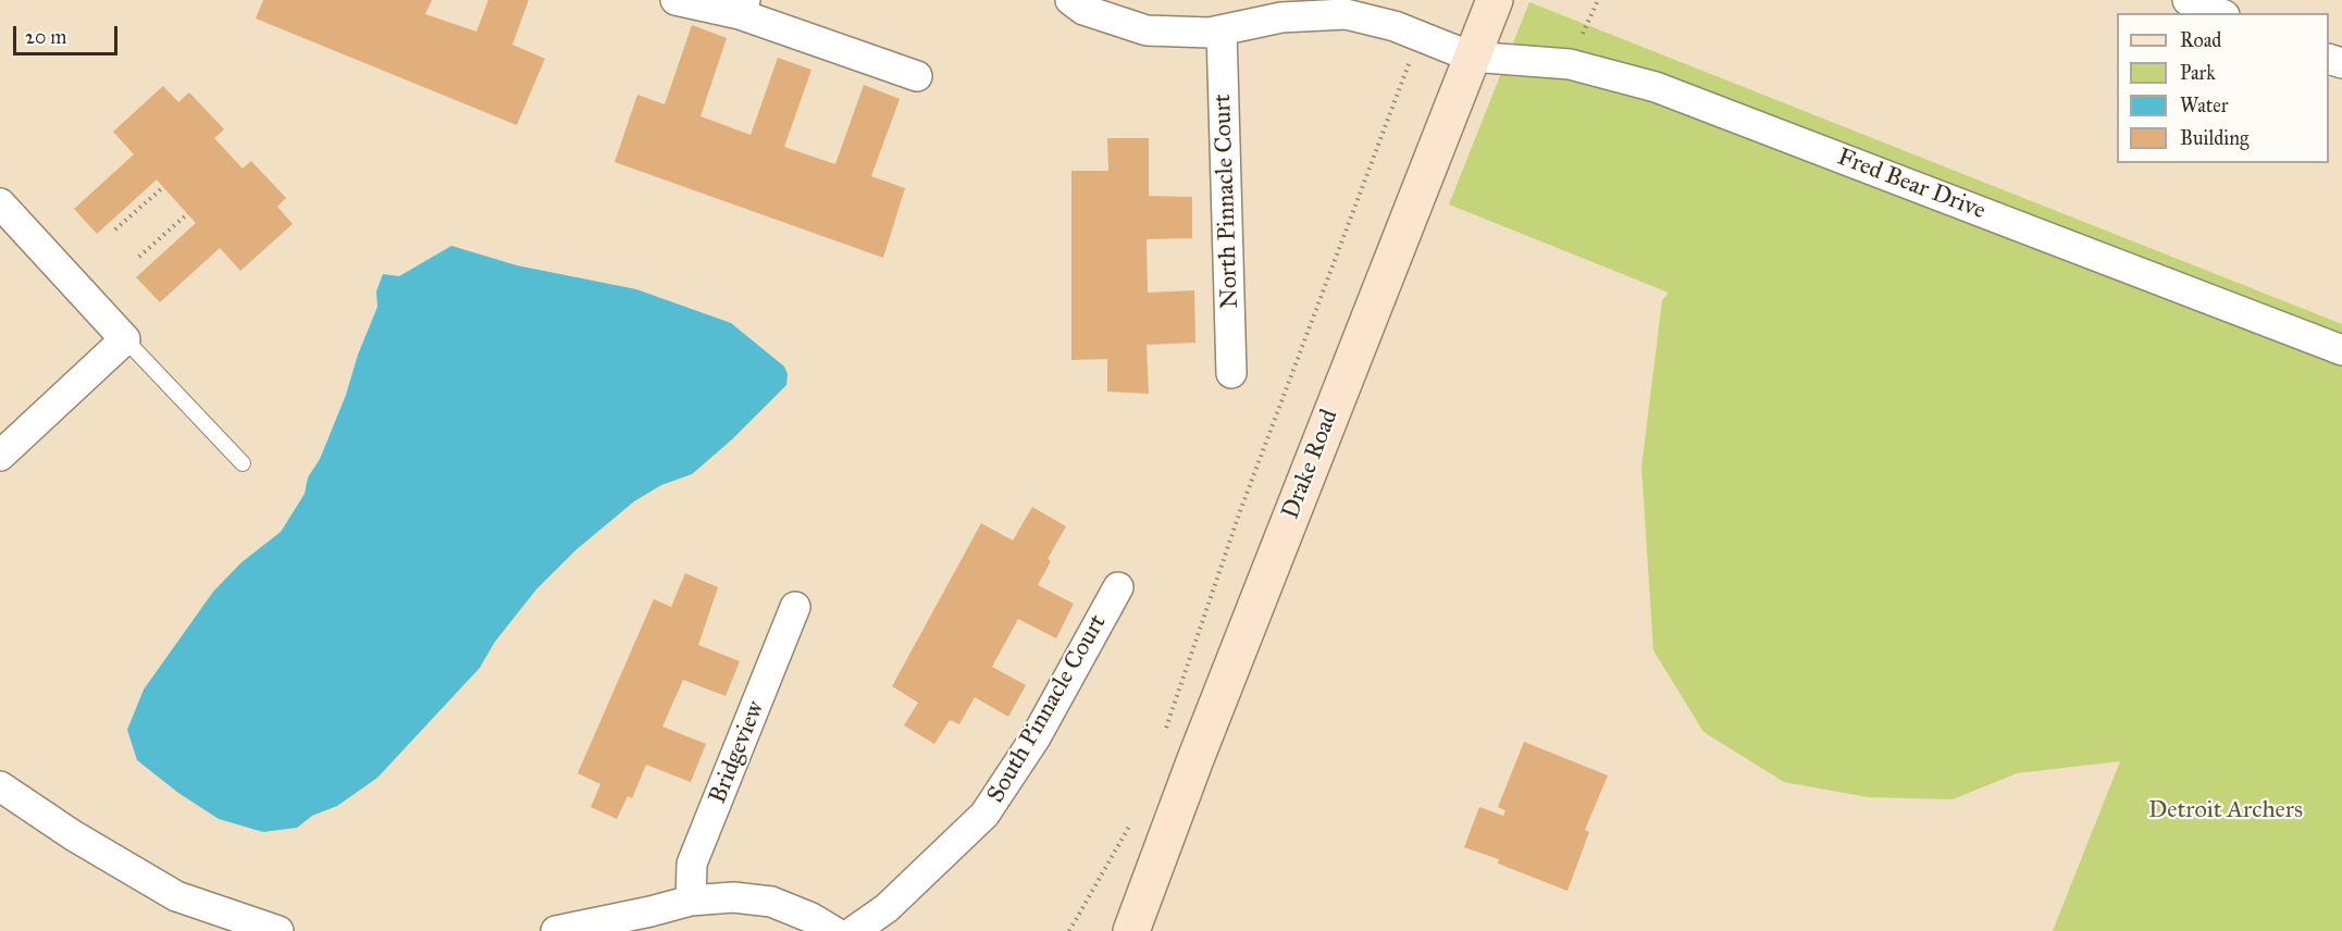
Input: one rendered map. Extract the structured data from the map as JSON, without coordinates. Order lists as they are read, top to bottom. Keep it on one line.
{"streets":{"street":["Fred Bear Drive","North Pinnacle Court","Drake Road","South Pinnacle Court","Bridgeview"]},"crossings":[["Fred Bear Drive","North Pinnacle Court"],["Fred Bear Drive","Drake Road"]],"parks":["Detroit Archers"],"legend":["Road","Park","Water","Building"],"scale_bar":"20 m"}
